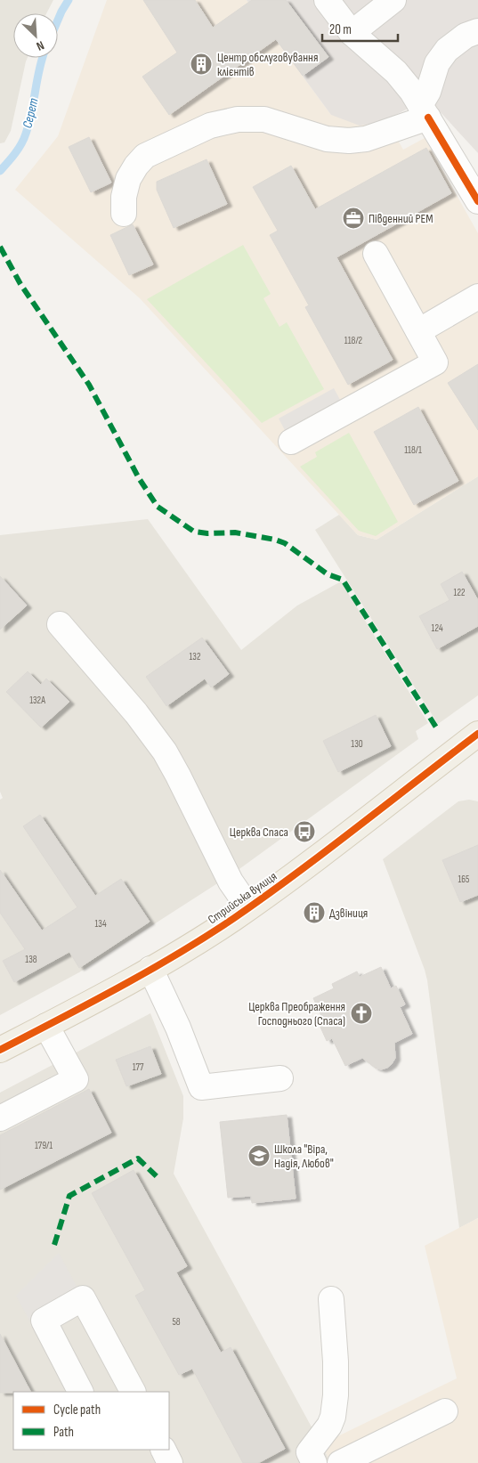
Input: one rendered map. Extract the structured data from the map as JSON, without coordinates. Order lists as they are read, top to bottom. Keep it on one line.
{"streets":{"main road":["Стрийська вулиця"]},"water":["Серет"],"places":{"building":["Центр обслуговування клієнтів","Дзвіниця"],"office":["Південний РЕМ"],"bus stop":["Церква Спаса"],"church":["Церква Преображення Господнього (Спаса)"],"school or university":["Школа \"Віра, Надія, Любов\""]},"house_numbers":["118/2","118/1","122","124","132","132А","130","165","134","138","177","179/1","58"],"legend":["Cycle path","Path"],"scale_bar":"20 m","north":"bottom right"}
